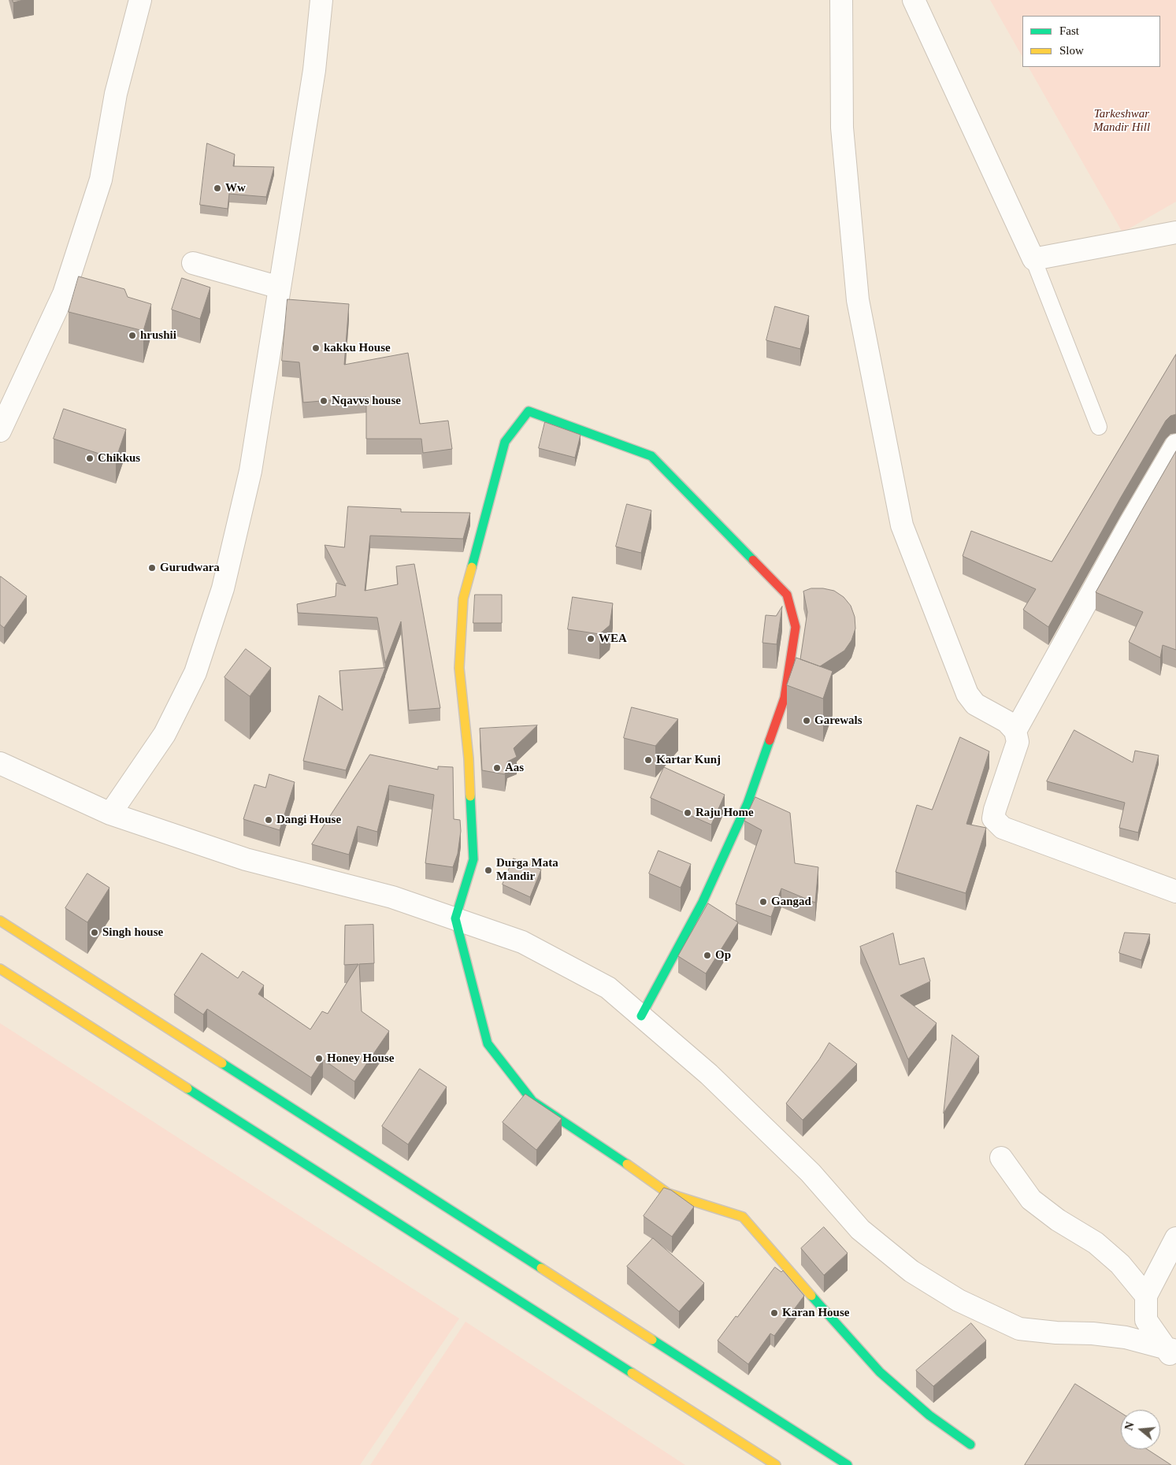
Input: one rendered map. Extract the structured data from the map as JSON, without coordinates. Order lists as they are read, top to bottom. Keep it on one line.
{"parks":["Tarkeshwar Mandir Hill"],"places":["Ww","hrushii","kakku House","Nqavvs house","Chikkus","Gurudwara","WEA","Garewals","Kartar Kunj","Aas","Raju Home","Dangi House","Durga Mata Mandir","Gangad","Singh house","Op","Honey House","Karan House"],"legend":["Fast","Slow"],"north":"left"}
